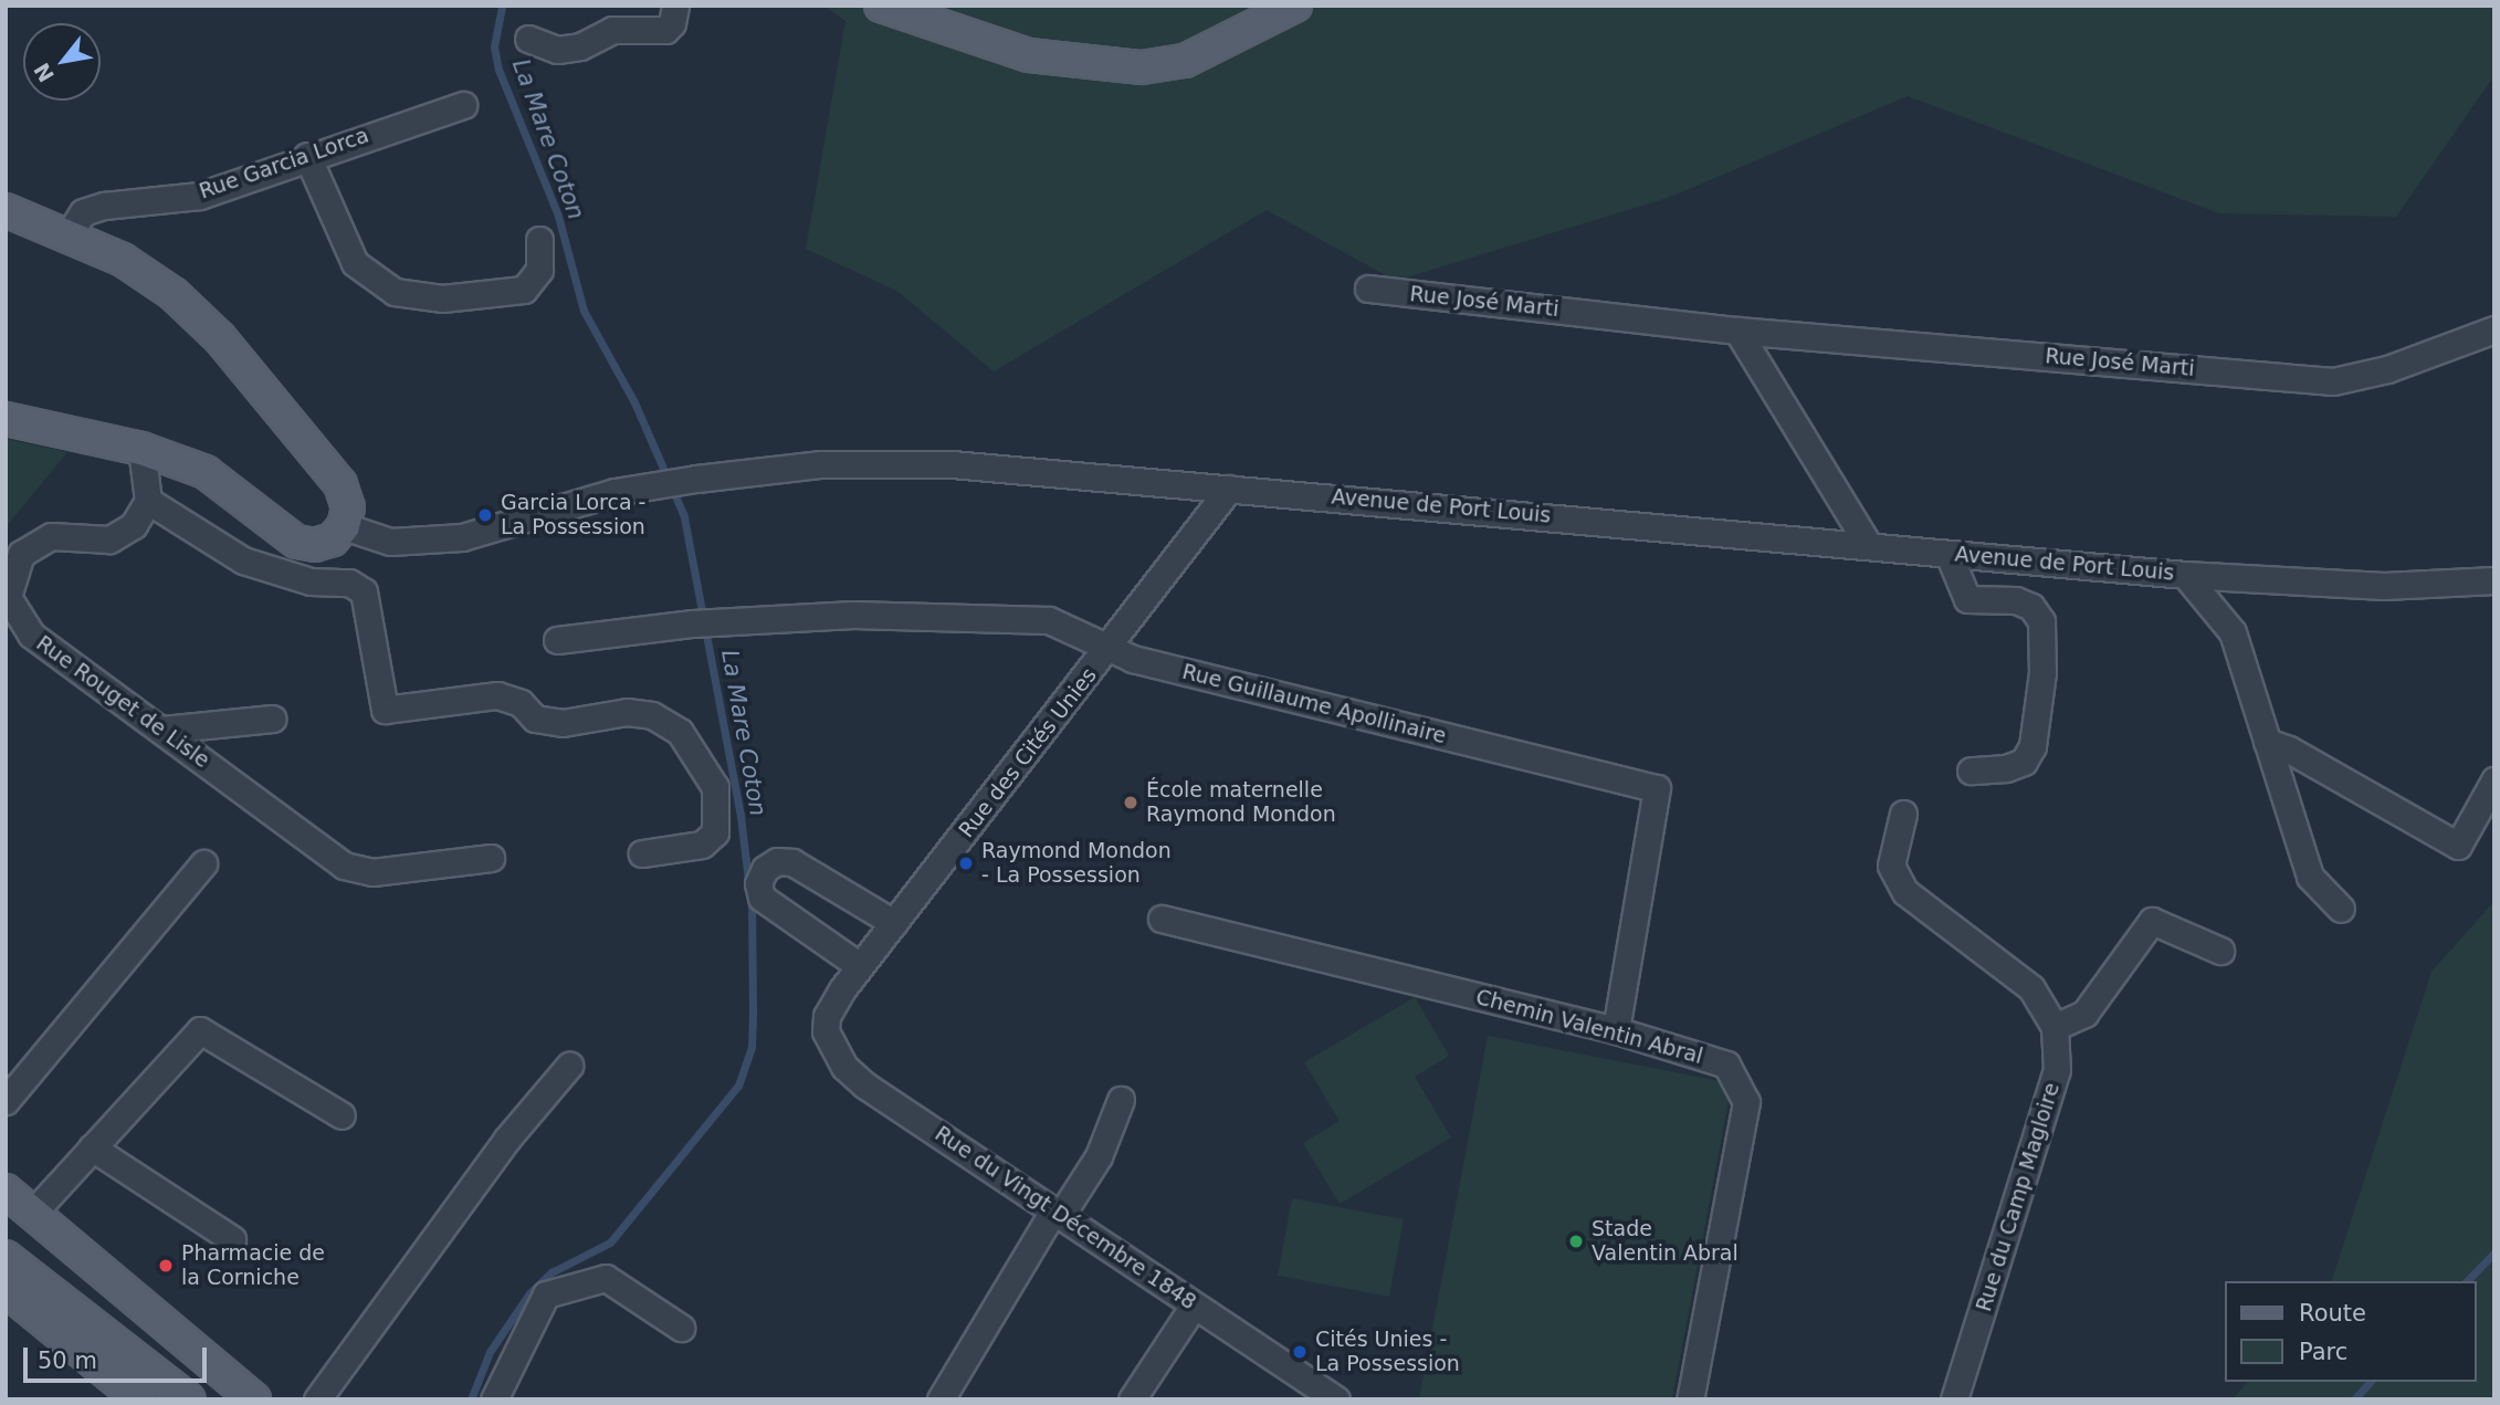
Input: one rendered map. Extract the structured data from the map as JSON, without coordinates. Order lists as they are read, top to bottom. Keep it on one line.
{"streets":{"street":["Rue Garcia Lorca","Rue José Marti","Avenue de Port Louis","Rue Rouget de Lisle","Rue Guillaume Apollinaire","Rue des Cités Unies","Chemin Valentin Abral","Rue du Camp Magloire","Rue du Vingt Décembre 1848"]},"crossings":[["Avenue de Port Louis","Rue des Cités Unies"],["Rue Guillaume Apollinaire","Rue des Cités Unies"],["Rue Guillaume Apollinaire","Chemin Valentin Abral"],["Rue des Cités Unies","Rue du Vingt Décembre 1848"]],"water":["La Mare Coton"],"places":["Garcia Lorca - La Possession","École maternelle Raymond Mondon","Raymond Mondon - La Possession","Stade Valentin Abral","Pharmacie de la Corniche","Cités Unies - La Possession"],"legend":["Route","Parc"],"scale_bar":"50 m","north":"bottom left"}
